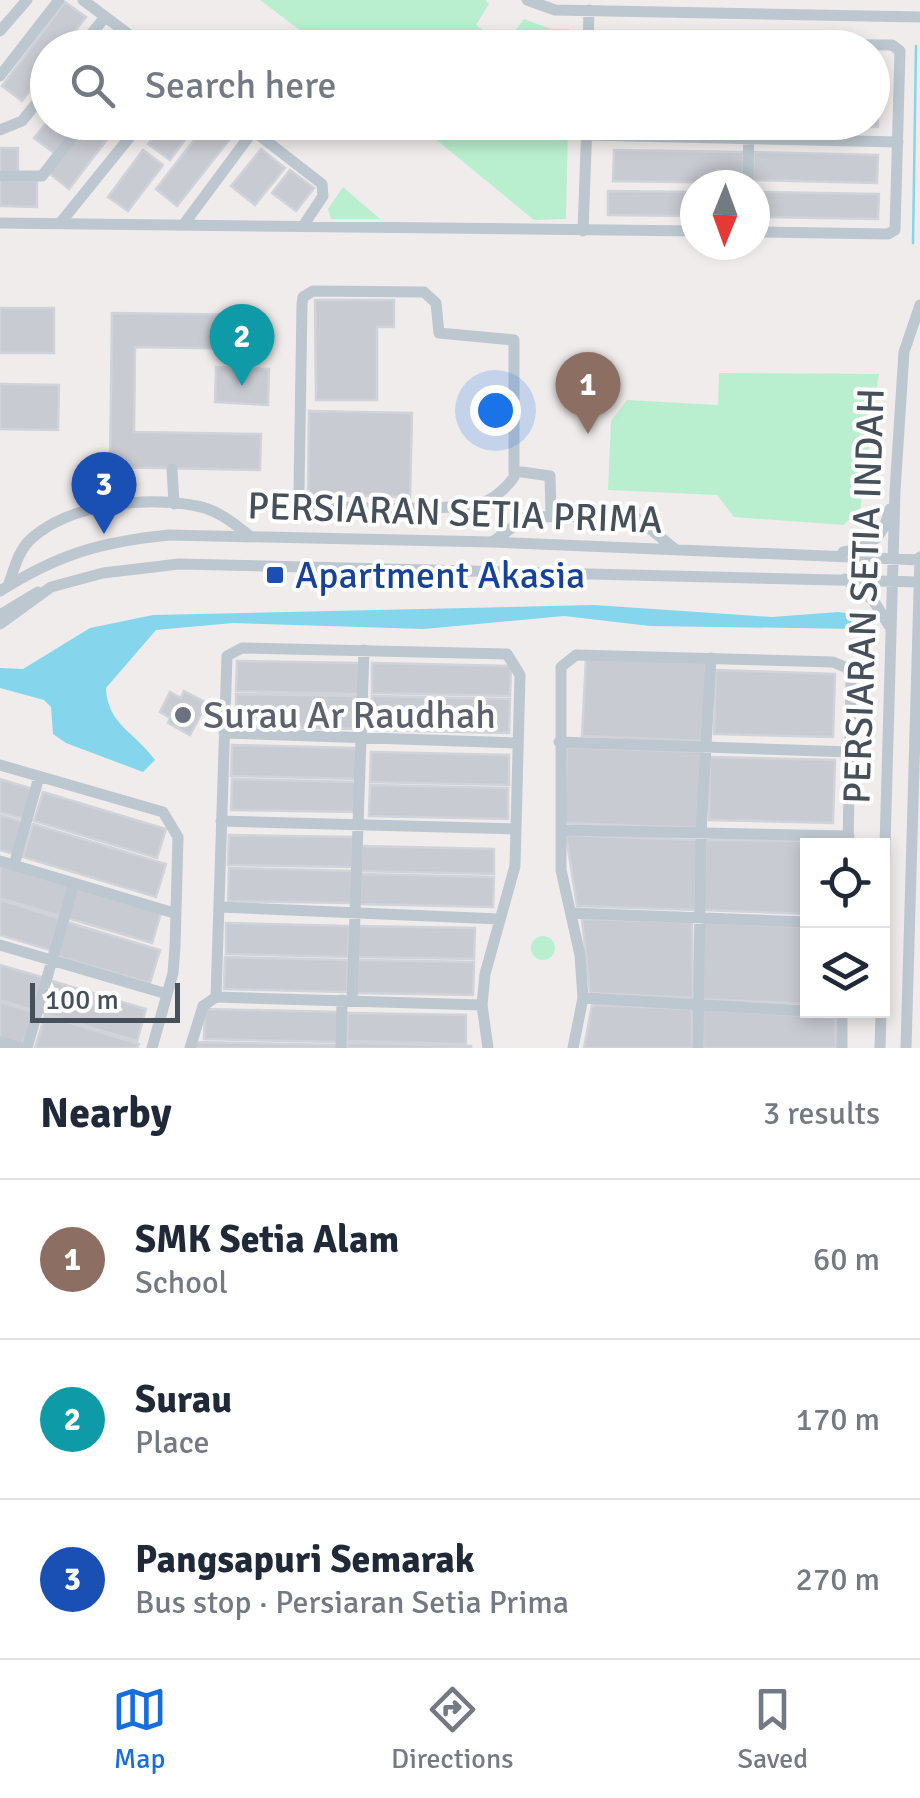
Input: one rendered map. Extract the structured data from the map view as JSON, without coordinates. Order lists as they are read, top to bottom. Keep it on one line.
{"streets":{"street":["PERSIARAN SETIA PRIMA","PERSIARAN SETIA INDAH"]},"crossings":[["PERSIARAN SETIA PRIMA","PERSIARAN SETIA INDAH"]],"places":{"transit":["Apartment Akasia"],"other":["Surau Ar Raudhah"]},"scale_bar":"100 m","north":"bottom","page":{"search":"Search here","pins":["2","1","3"],"scale":"100 m","heading":["Nearby","3 results"],"list":[{"mark":"1","name":"SMK Setia Alam","note":"School","value":"60 m"},{"mark":"2","name":"Surau","note":"Place","value":"170 m"},{"mark":"3","name":"Pangsapuri Semarak","note":"Bus stop · Persiaran Setia Prima","value":"270 m"}],"nav":["Map","Directions","Saved"]}}
